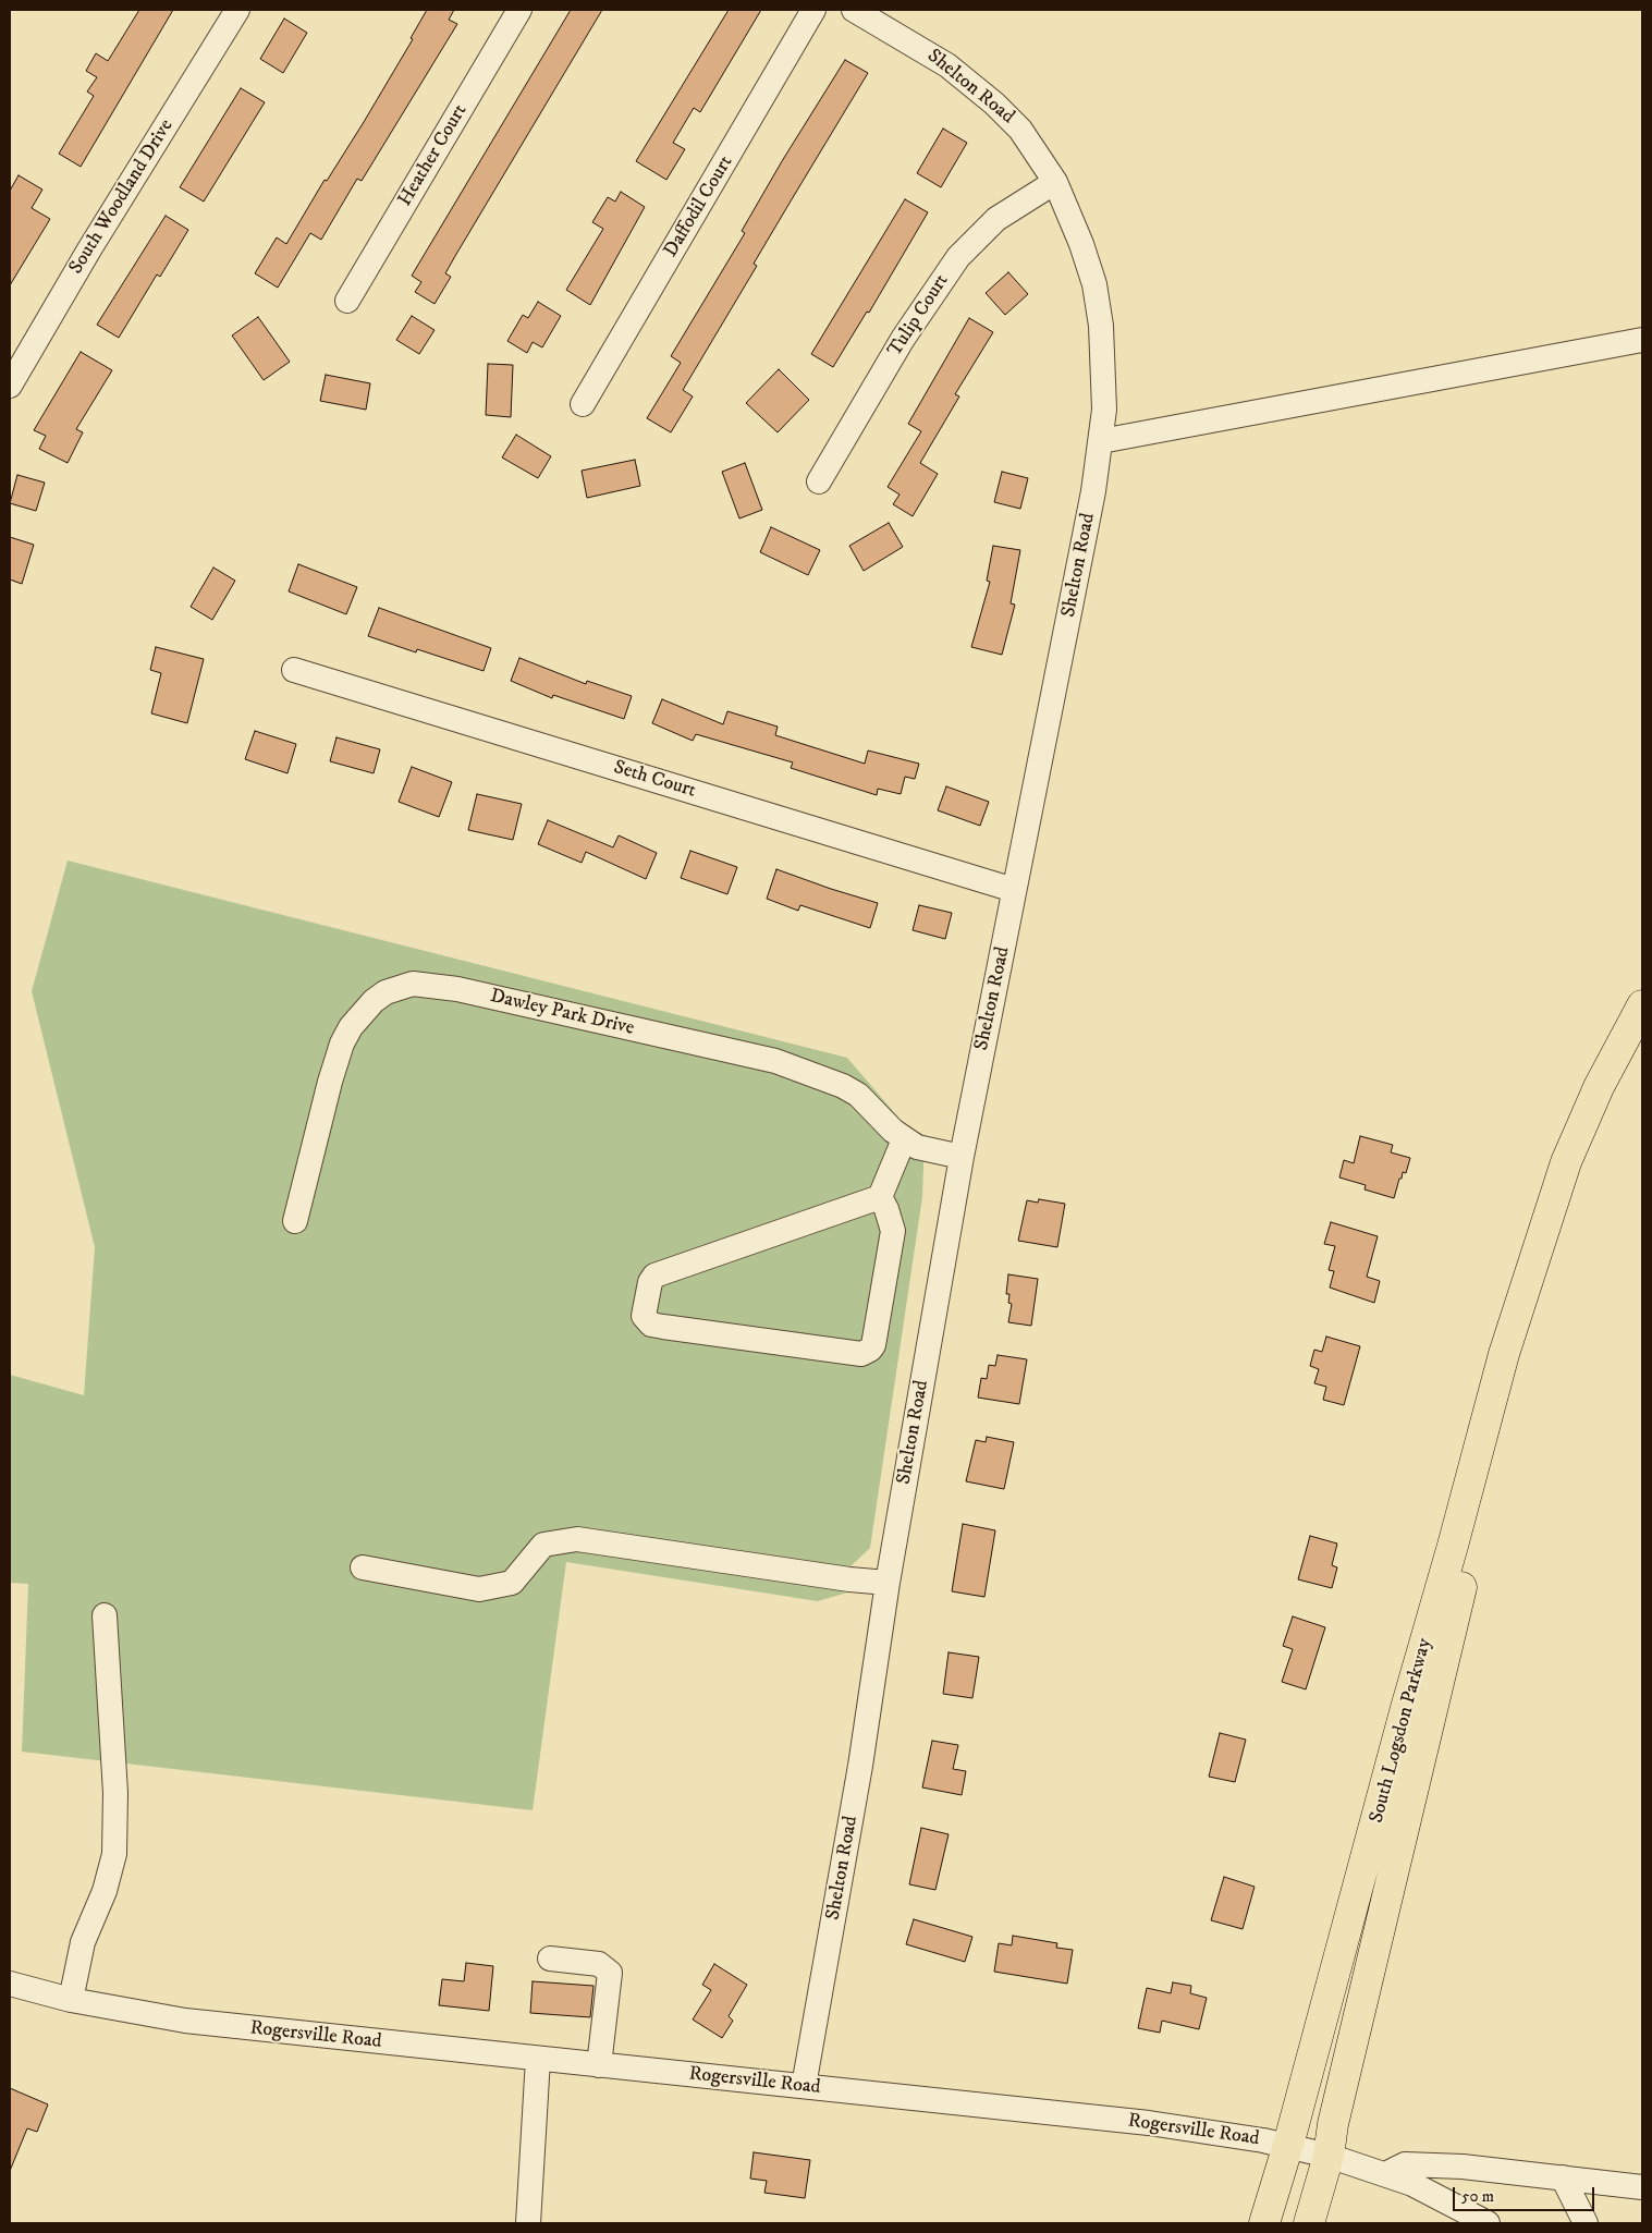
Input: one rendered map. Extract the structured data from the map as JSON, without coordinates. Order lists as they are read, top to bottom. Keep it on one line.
{"streets":{"main road":["South Logsdon Parkway"],"street":["Shelton Road","Heather Court","South Woodland Drive","Daffodil Court","Tulip Court","Seth Court","Dawley Park Drive","Rogersville Road"]},"crossings":[["Shelton Road","Tulip Court"],["Shelton Road","Seth Court"],["Shelton Road","Dawley Park Drive"],["Shelton Road","Rogersville Road"],["South Logsdon Parkway","Rogersville Road"]],"scale_bar":"50 m"}
